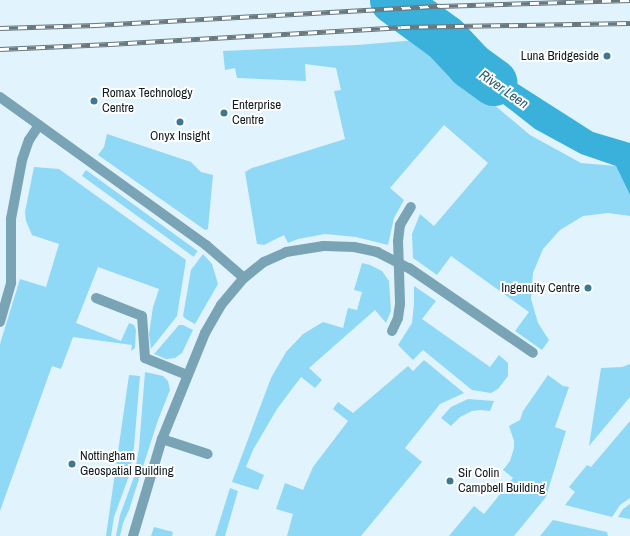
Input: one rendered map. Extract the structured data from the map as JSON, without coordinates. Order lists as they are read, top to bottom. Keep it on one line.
{"water":["River Leen"],"places":["Luna Bridgeside","Romax Technology Centre","Enterprise Centre","Onyx Insight","Ingenuity Centre","Nottingham Geospatial Building","Sir Colin Campbell Building"]}
